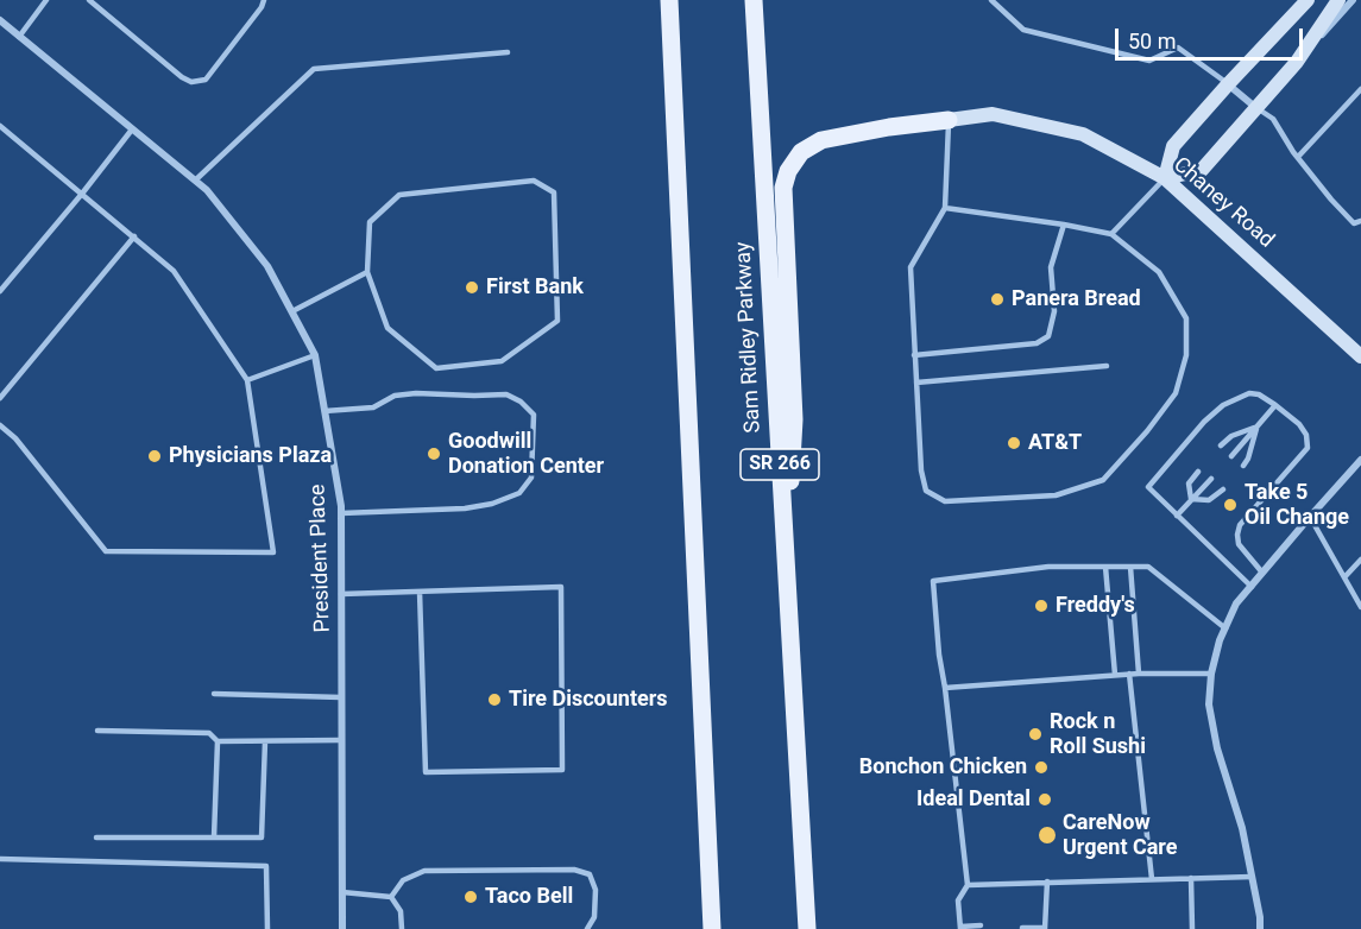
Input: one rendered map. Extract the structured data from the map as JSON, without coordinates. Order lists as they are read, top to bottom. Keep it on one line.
{"streets":{"main road":["Sam Ridley Parkway","SR 266"],"street":["Chaney Road","President Place"]},"places":["First Bank","Panera Bread","AT&T","Goodwill Donation Center","Physicians Plaza","Take 5 Oil Change","Freddy's","Tire Discounters","Rock n Roll Sushi","Bonchon Chicken","Ideal Dental","CareNow Urgent Care","Taco Bell"],"scale_bar":"50 m"}
